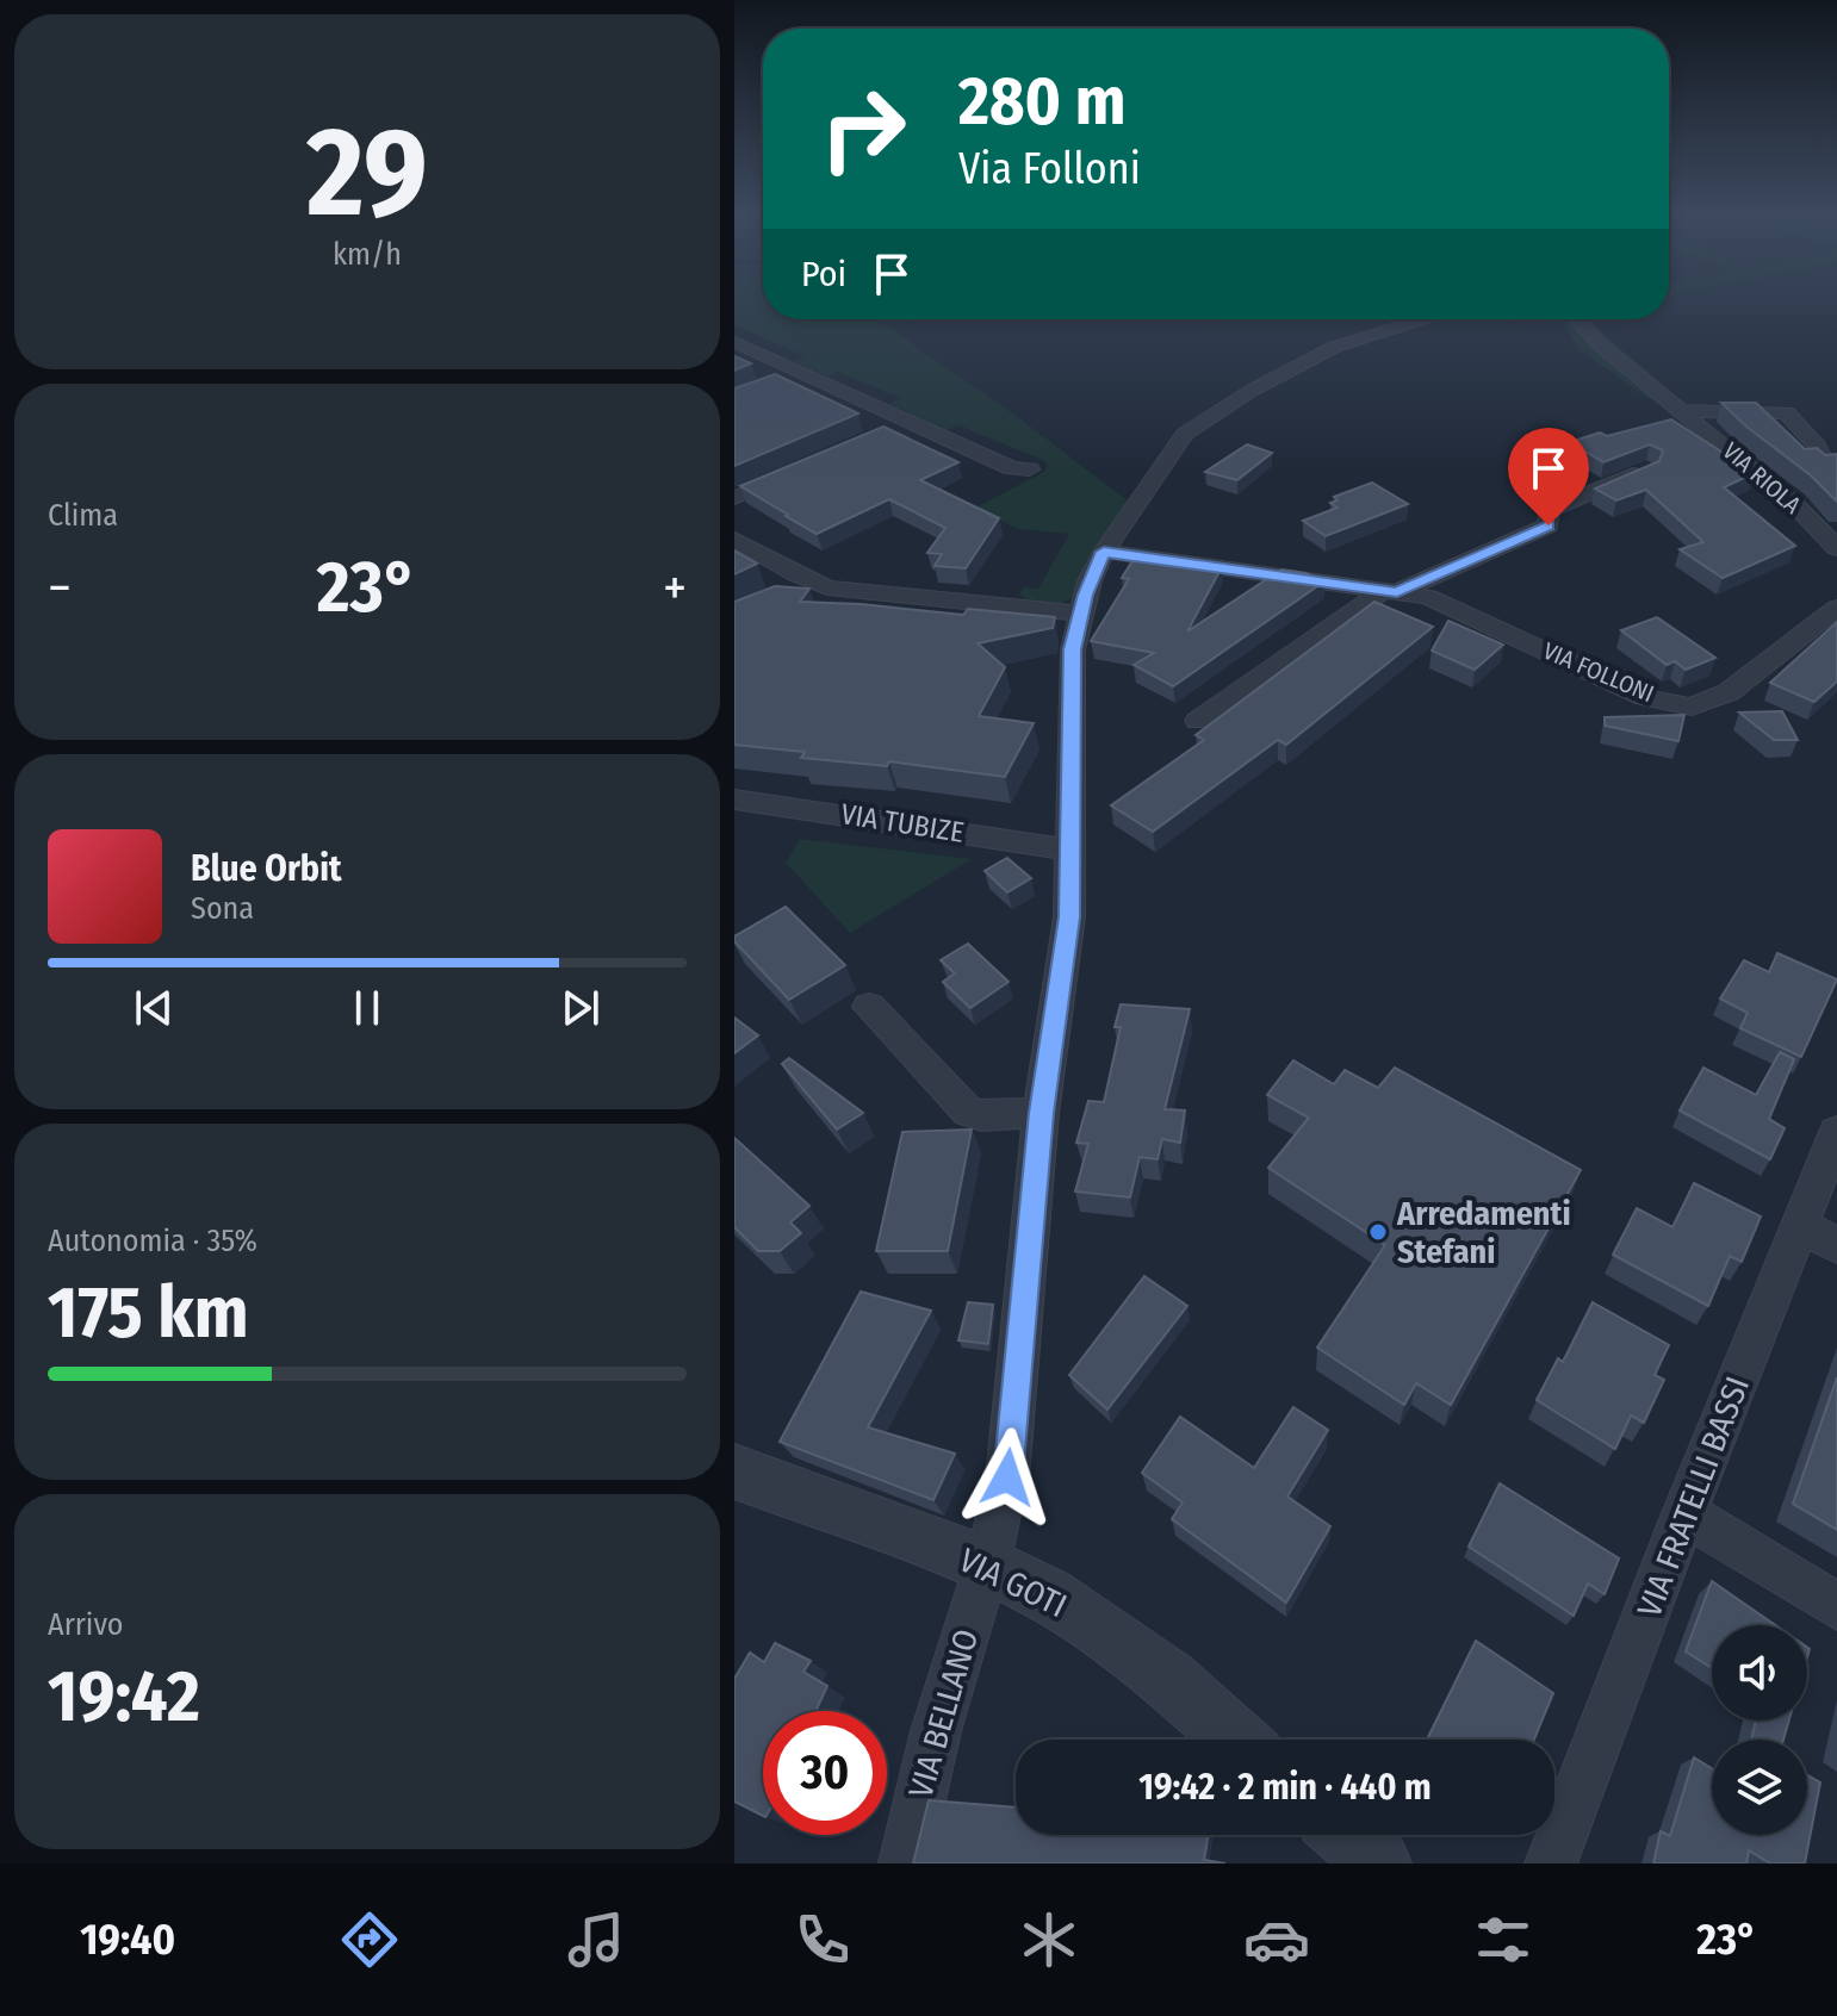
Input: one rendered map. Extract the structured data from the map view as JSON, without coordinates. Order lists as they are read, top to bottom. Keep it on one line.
{"streets":{"street":["VIA RIOLA","VIA FOLLONI","VIA TUBIZE","VIA FRATELLI BASSI","VIA GOTI","VIA BELLANO"]},"crossings":[["VIA FOLLONI","VIA BELLANO"],["VIA TUBIZE","VIA BELLANO"],["VIA GOTI","VIA BELLANO"]],"places":["Arredamenti Stefani"],"page":{"tile":[["29","km/h"],"Clima",["Autonomia · 35%","175 km"],["Arrivo","19:42"]],"turn":["280 m","Via Folloni"],"then":"Poi","heat":["−","23°","+"],"song":["Blue Orbit","Sona"],"limit":"30","trip":"19:42 · 2 min · 440 m","tabs":["19:40","23°"]}}
